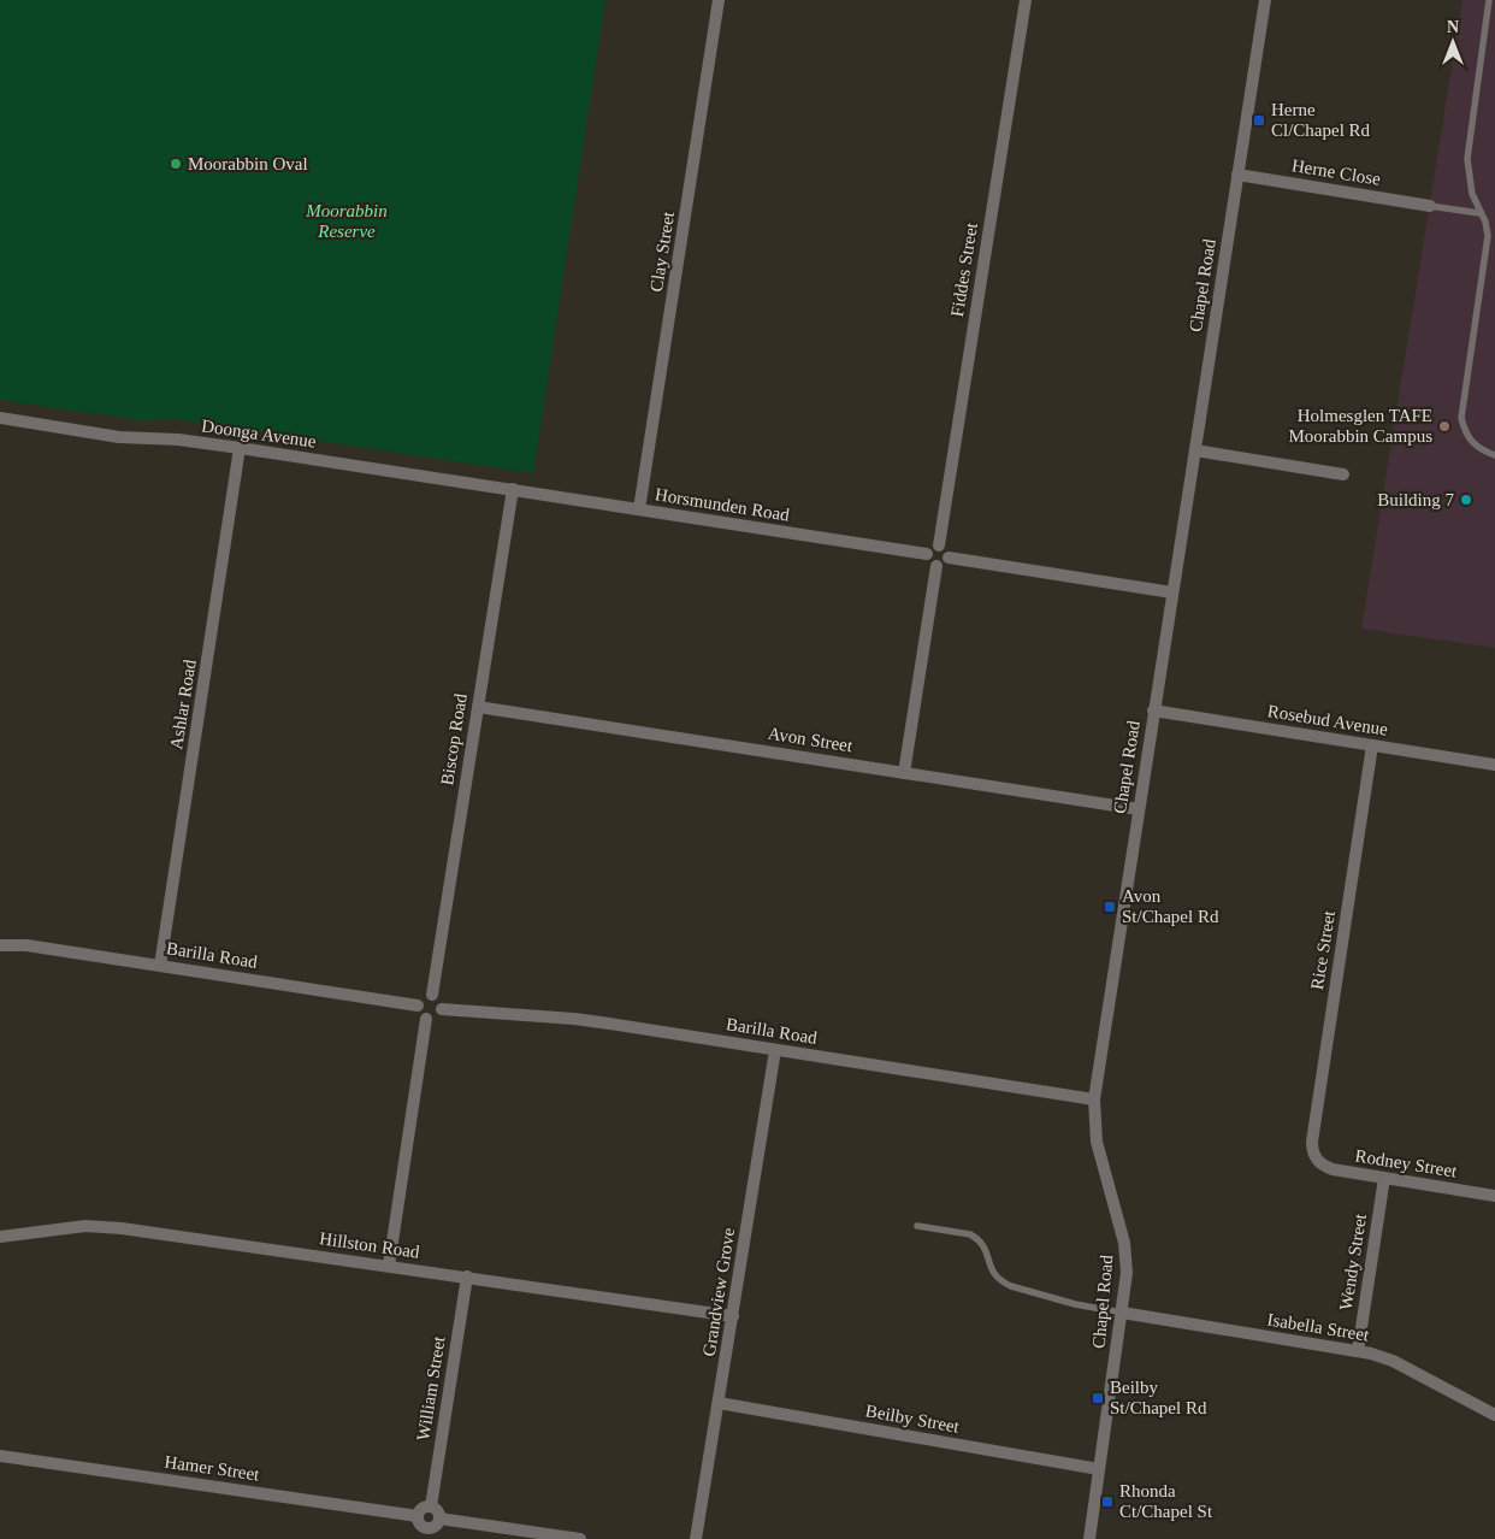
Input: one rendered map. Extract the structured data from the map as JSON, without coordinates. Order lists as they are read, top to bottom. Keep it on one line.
{"streets":{"street":["Herne Close","Clay Street","Fiddes Street","Chapel Road","Doonga Avenue","Horsmunden Road","Ashlar Road","Rosebud Avenue","Biscop Road","Avon Street","Rice Street","Barilla Road","Rodney Street","Hillston Road","Wendy Street","Grandview Grove","Isabella Street","William Street","Beilby Street","Hamer Street"]},"crossings":[["Herne Close","Chapel Road"],["Clay Street","Horsmunden Road"],["Fiddes Street","Horsmunden Road"],["Chapel Road","Rosebud Avenue"],["Chapel Road","Avon Street"],["Chapel Road","Barilla Road"],["Chapel Road","Isabella Street"],["Chapel Road","Beilby Street"],["Doonga Avenue","Horsmunden Road"],["Doonga Avenue","Ashlar Road"],["Doonga Avenue","Biscop Road"],["Horsmunden Road","Biscop Road"],["Ashlar Road","Barilla Road"],["Rosebud Avenue","Rice Street"],["Biscop Road","Avon Street"],["Biscop Road","Barilla Road"],["Rice Street","Rodney Street"],["Barilla Road","Grandview Grove"],["Rodney Street","Wendy Street"],["Hillston Road","Grandview Grove"],["Hillston Road","William Street"],["Wendy Street","Isabella Street"],["Grandview Grove","Beilby Street"]],"parks":["Moorabbin Reserve"],"places":{"transit":["Herne Cl/Chapel Rd","Avon St/Chapel Rd","Beilby St/Chapel Rd","Rhonda Ct/Chapel St"],"other":["Moorabbin Oval","Holmesglen TAFE Moorabbin Campus","Building 7"]},"north":"top"}
